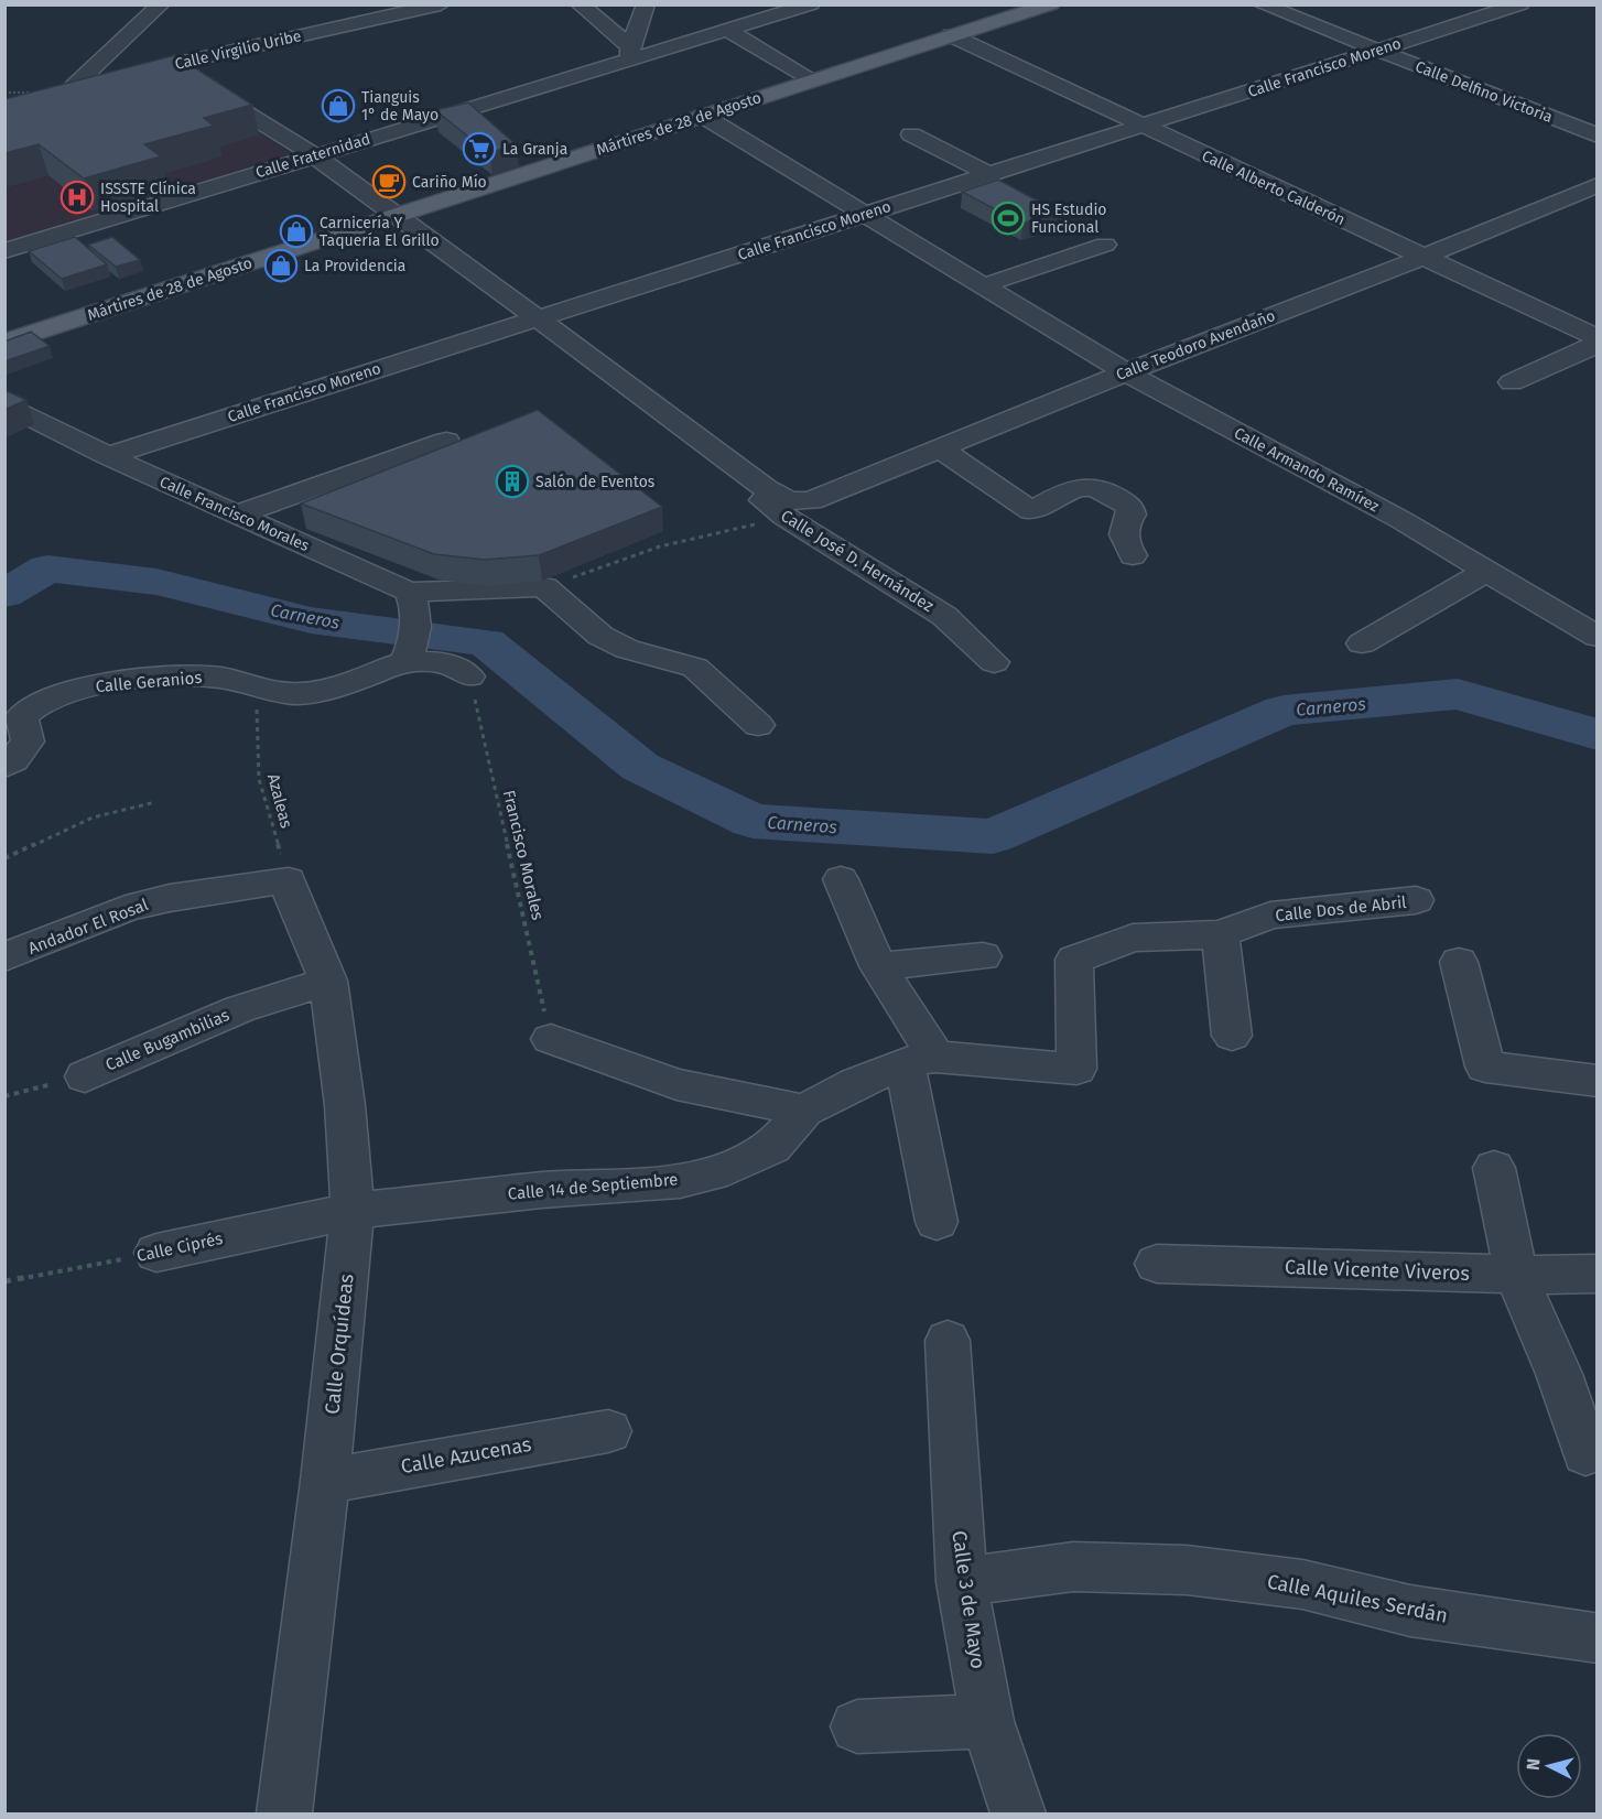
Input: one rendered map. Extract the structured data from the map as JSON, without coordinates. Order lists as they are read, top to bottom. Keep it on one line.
{"streets":{"main road":["Mártires de 28 de Agosto"],"street":["Calle Virgilio Uribe","Calle Francisco Moreno","Calle Delfino Victoria","Calle Fraternidad","Calle Alberto Calderón","Calle Teodoro Avendaño","Calle Armando Ramírez","Calle Francisco Morales","Calle José D. Hernández","Calle Geranios","Calle Dos de Abril","Andador El Rosal","Calle Bugambilias","Calle 14 de Septiembre","Calle Ciprés","Calle Vicente Viveros","Calle Orquídeas","Calle Azucenas","Calle Aquiles Serdán","Calle 3 de Mayo"],"path":["Azaleas","Francisco Morales"]},"crossings":[["Calle Virgilio Uribe","Calle José D. Hernández"],["Calle Francisco Moreno","Calle Delfino Victoria"],["Calle Francisco Moreno","Calle Alberto Calderón"],["Calle Francisco Moreno","Calle Armando Ramírez"],["Calle Francisco Moreno","Calle Francisco Morales"],["Calle Francisco Moreno","Calle José D. Hernández"],["Mártires de 28 de Agosto","Calle Alberto Calderón"],["Mártires de 28 de Agosto","Calle Armando Ramírez"],["Mártires de 28 de Agosto","Calle José D. Hernández"],["Calle Fraternidad","Calle José D. Hernández"],["Calle Alberto Calderón","Calle Teodoro Avendaño"],["Calle Teodoro Avendaño","Calle Armando Ramírez"],["Calle Teodoro Avendaño","Calle José D. Hernández"],["Calle Geranios","Azaleas"],["Calle Geranios","Francisco Morales"],["Azaleas","Andador El Rosal"],["Azaleas","Calle Orquídeas"],["Calle Dos de Abril","Calle 14 de Septiembre"],["Andador El Rosal","Calle Orquídeas"],["Calle Bugambilias","Calle Orquídeas"],["Calle 14 de Septiembre","Calle Ciprés"],["Calle 14 de Septiembre","Calle Orquídeas"],["Calle Ciprés","Calle Orquídeas"],["Calle Orquídeas","Calle Azucenas"],["Calle Aquiles Serdán","Calle 3 de Mayo"]],"water":["Carneros"],"places":{"shop":["Tianguis 1° de Mayo","Carnicería Y Taquería El Grillo","La Providencia"],"supermarket":["La Granja"],"cafe":["Cariño Mío"],"hospital":["ISSSTE Clínica Hospital"],"sports":["HS Estudio Funcional"],"building":["Salón de Eventos"]},"north":"left"}
